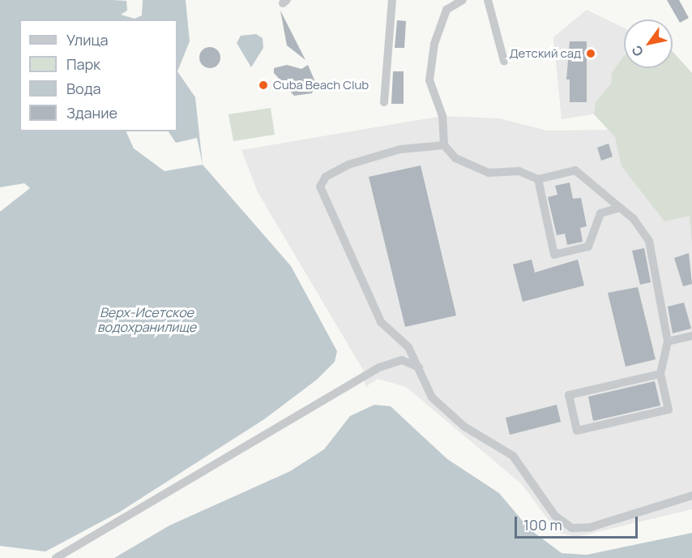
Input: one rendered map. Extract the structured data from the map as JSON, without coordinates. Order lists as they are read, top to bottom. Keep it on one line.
{"water":["Верх-Исетское водохранилище"],"places":["Детский сад","Cuba Beach Club"],"legend":["Улица","Парк","Вода","Здание"],"scale_bar":"100 m","north":"bottom left"}
